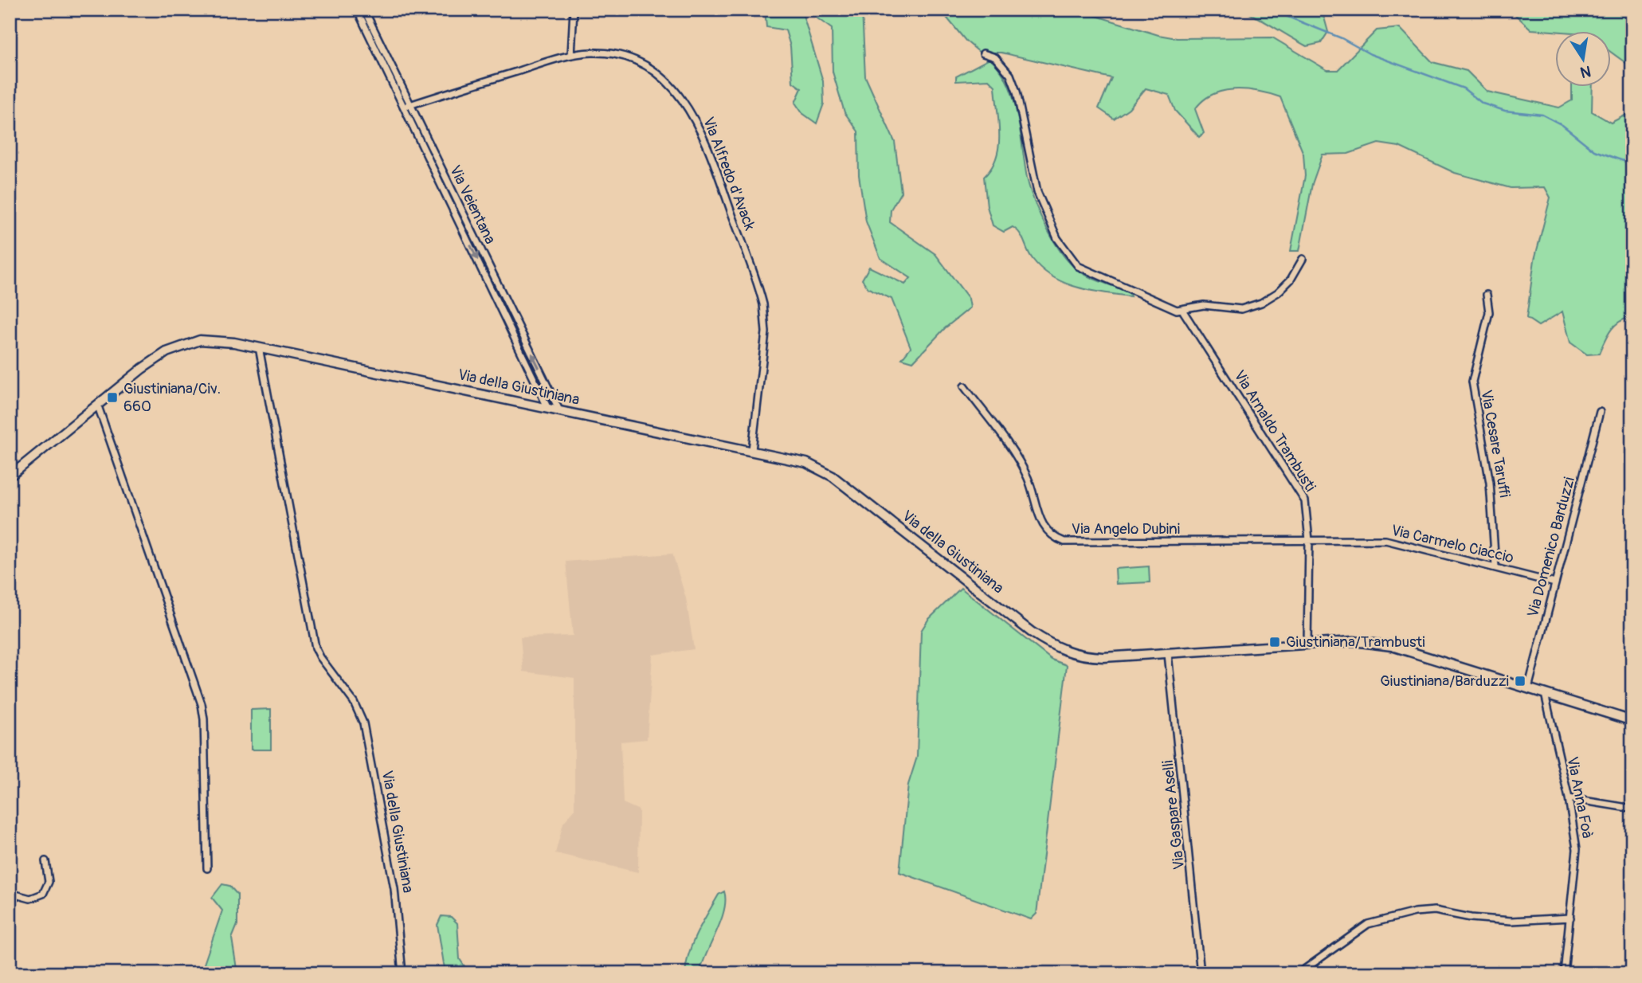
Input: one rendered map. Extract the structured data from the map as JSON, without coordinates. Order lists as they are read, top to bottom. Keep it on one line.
{"streets":{"street":["Via Alfredo d'Avack","Via Veientana","Via della Giustiniana","Via Arnaldo Trambusti","Via Cesare Taruffi","Via Angelo Dubini","Via Carmelo Ciaccio","Via Domenico Barduzzi","Via Anna Foà","Via Gaspare Aselli"]},"crossings":[["Via Alfredo d'Avack","Via Veientana"],["Via Alfredo d'Avack","Via della Giustiniana"],["Via Veientana","Via della Giustiniana"],["Via della Giustiniana","Via Arnaldo Trambusti"],["Via della Giustiniana","Via Domenico Barduzzi"],["Via della Giustiniana","Via Anna Foà"],["Via della Giustiniana","Via Gaspare Aselli"],["Via Arnaldo Trambusti","Via Angelo Dubini"],["Via Arnaldo Trambusti","Via Carmelo Ciaccio"],["Via Cesare Taruffi","Via Carmelo Ciaccio"],["Via Angelo Dubini","Via Carmelo Ciaccio"],["Via Carmelo Ciaccio","Via Domenico Barduzzi"]],"places":{"transit":["Giustiniana/Civ. 660","Giustiniana/Trambusti","Giustiniana/Barduzzi"]},"north":"bottom"}
